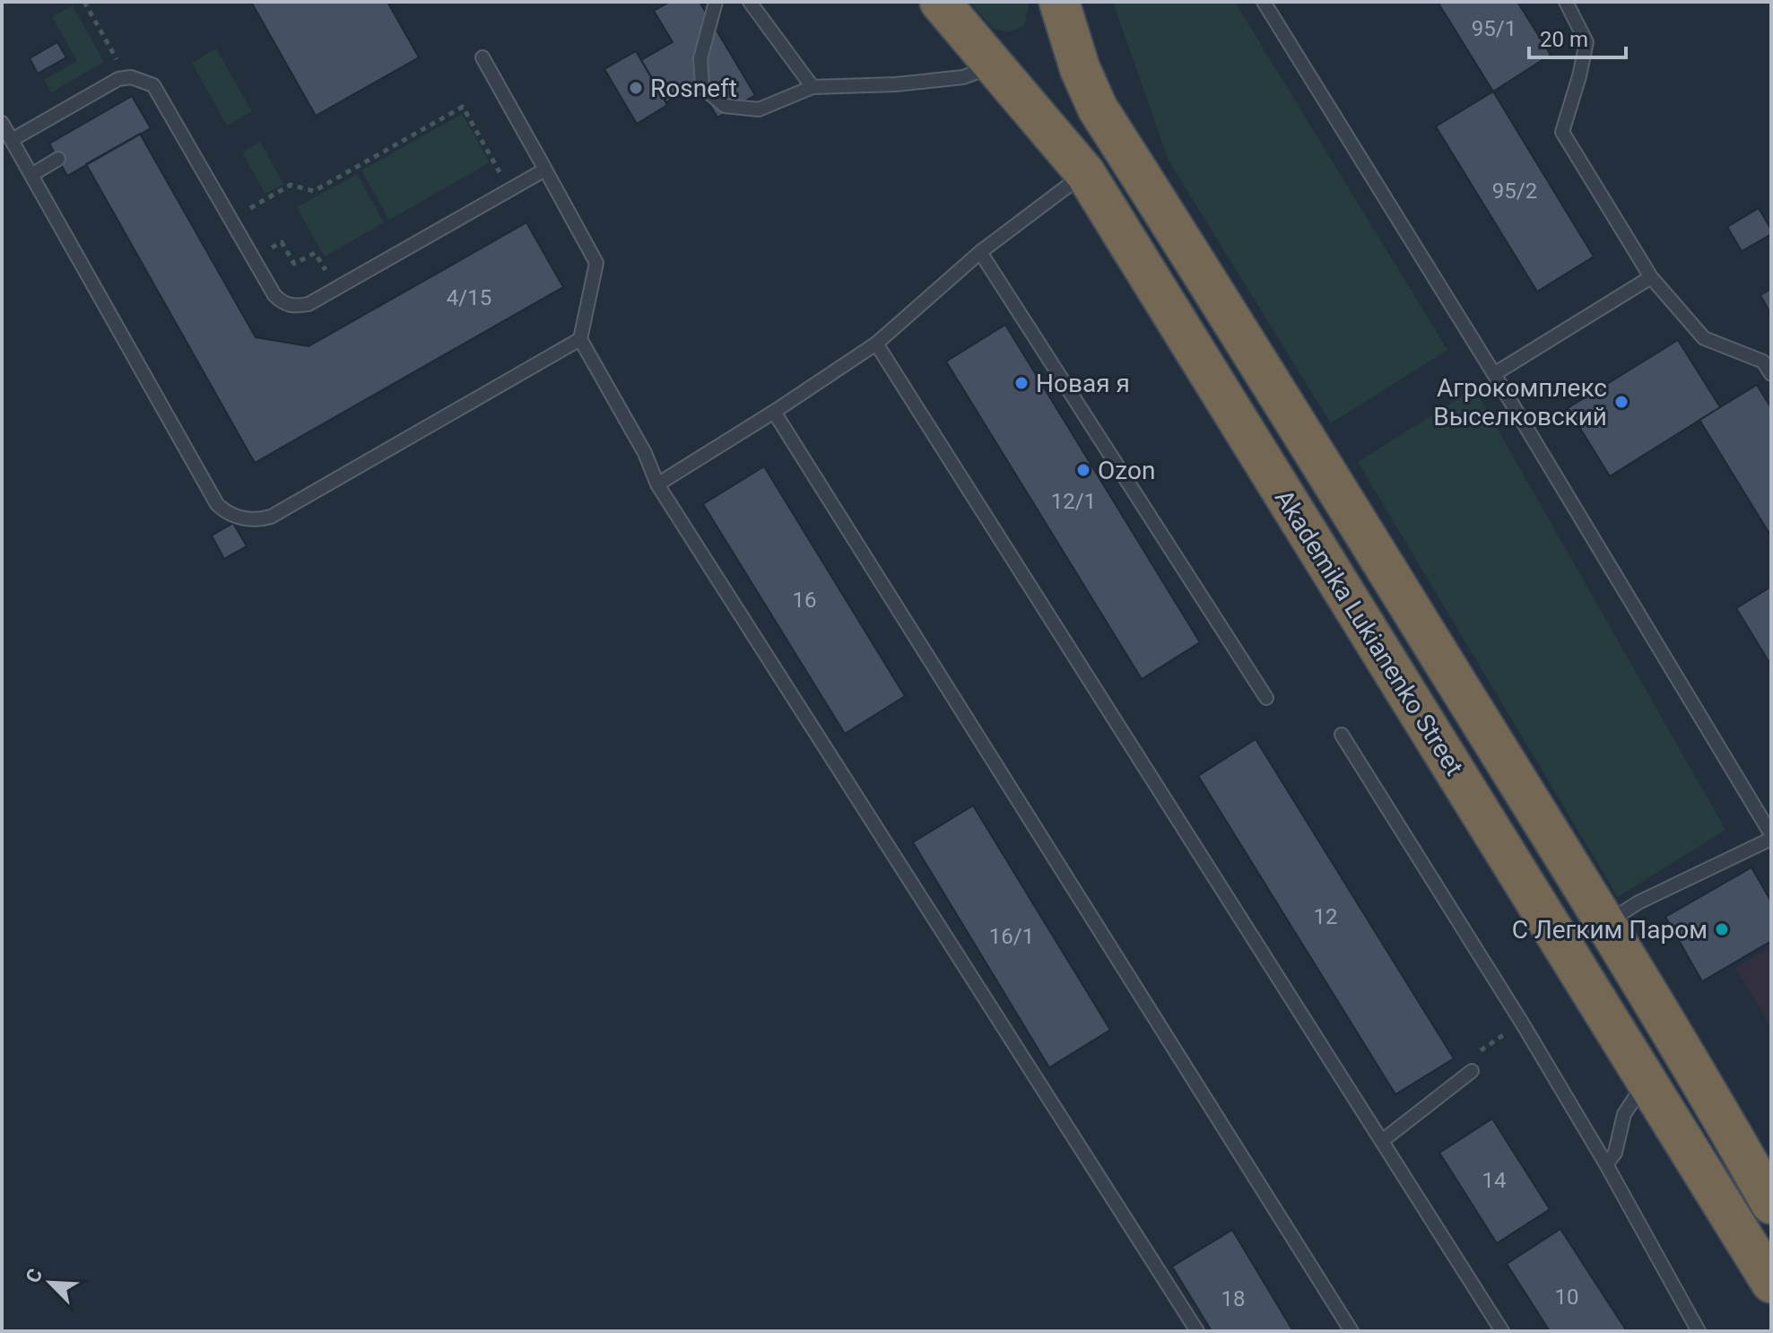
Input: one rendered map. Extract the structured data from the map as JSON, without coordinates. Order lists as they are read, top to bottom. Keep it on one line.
{"streets":{"highway":["Akademika Lukianenko Street"]},"places":["Rosneft","Новая я","Агрокомплекс Выселковский","Ozon","С Легким Паром"],"house_numbers":["95/1","95/2","4/15","12/1","16","12","16/1","14","10","18"],"scale_bar":"20 m","north":"top left"}
